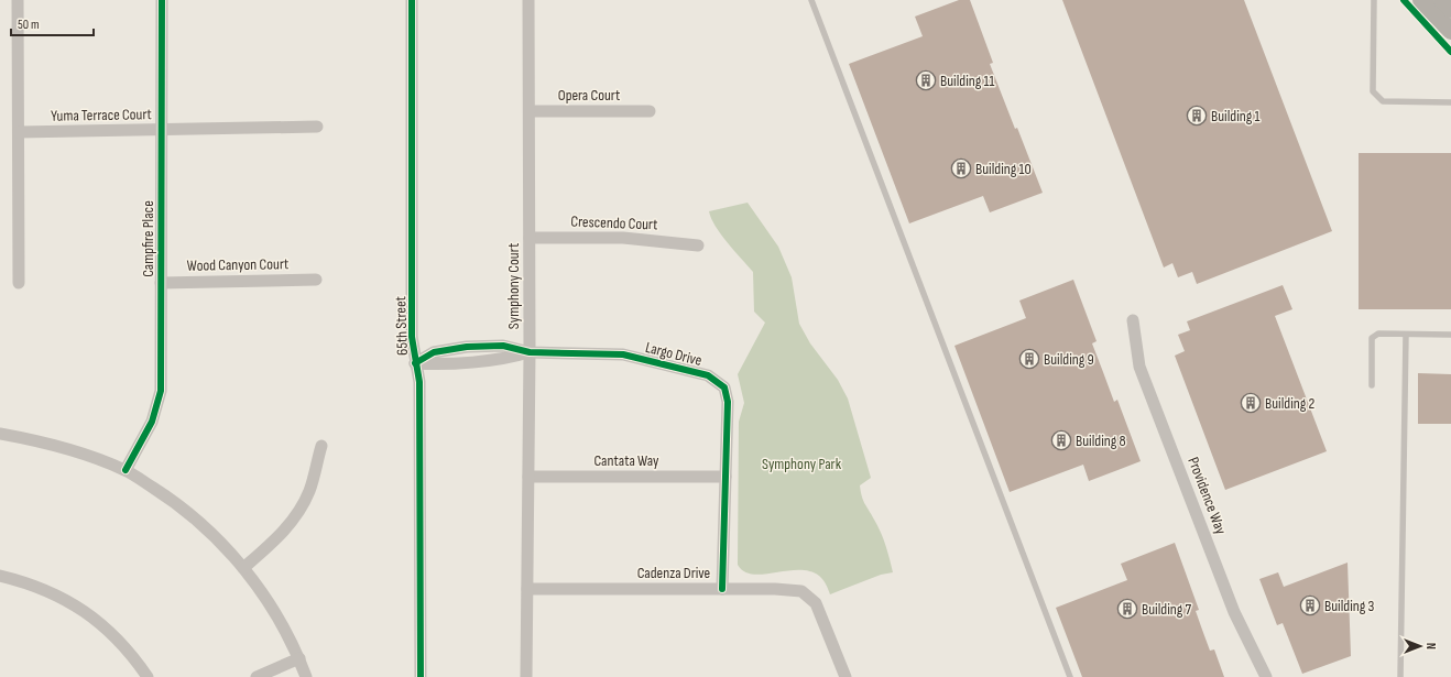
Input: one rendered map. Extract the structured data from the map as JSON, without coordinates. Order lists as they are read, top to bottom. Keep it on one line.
{"streets":{"street":["Opera Court","Yuma Terrace Court","Crescendo Court","Campfire Place","Wood Canyon Court","Symphony Court","65th Street","Largo Drive","Cantata Way","Providence Way","Cadenza Drive"]},"crossings":[["Opera Court","Symphony Court"],["Yuma Terrace Court","Campfire Place"],["Crescendo Court","Symphony Court"],["Campfire Place","Wood Canyon Court"],["Symphony Court","Largo Drive"],["Symphony Court","Cantata Way"],["Symphony Court","Cadenza Drive"],["65th Street","Largo Drive"],["Largo Drive","Cantata Way"],["Largo Drive","Cadenza Drive"]],"parks":["Symphony Park"],"places":{"building":["Building 11","Building 1","Building 10","Building 9","Building 2","Building 8","Building 3","Building 7"]},"scale_bar":"50 m","north":"right"}
